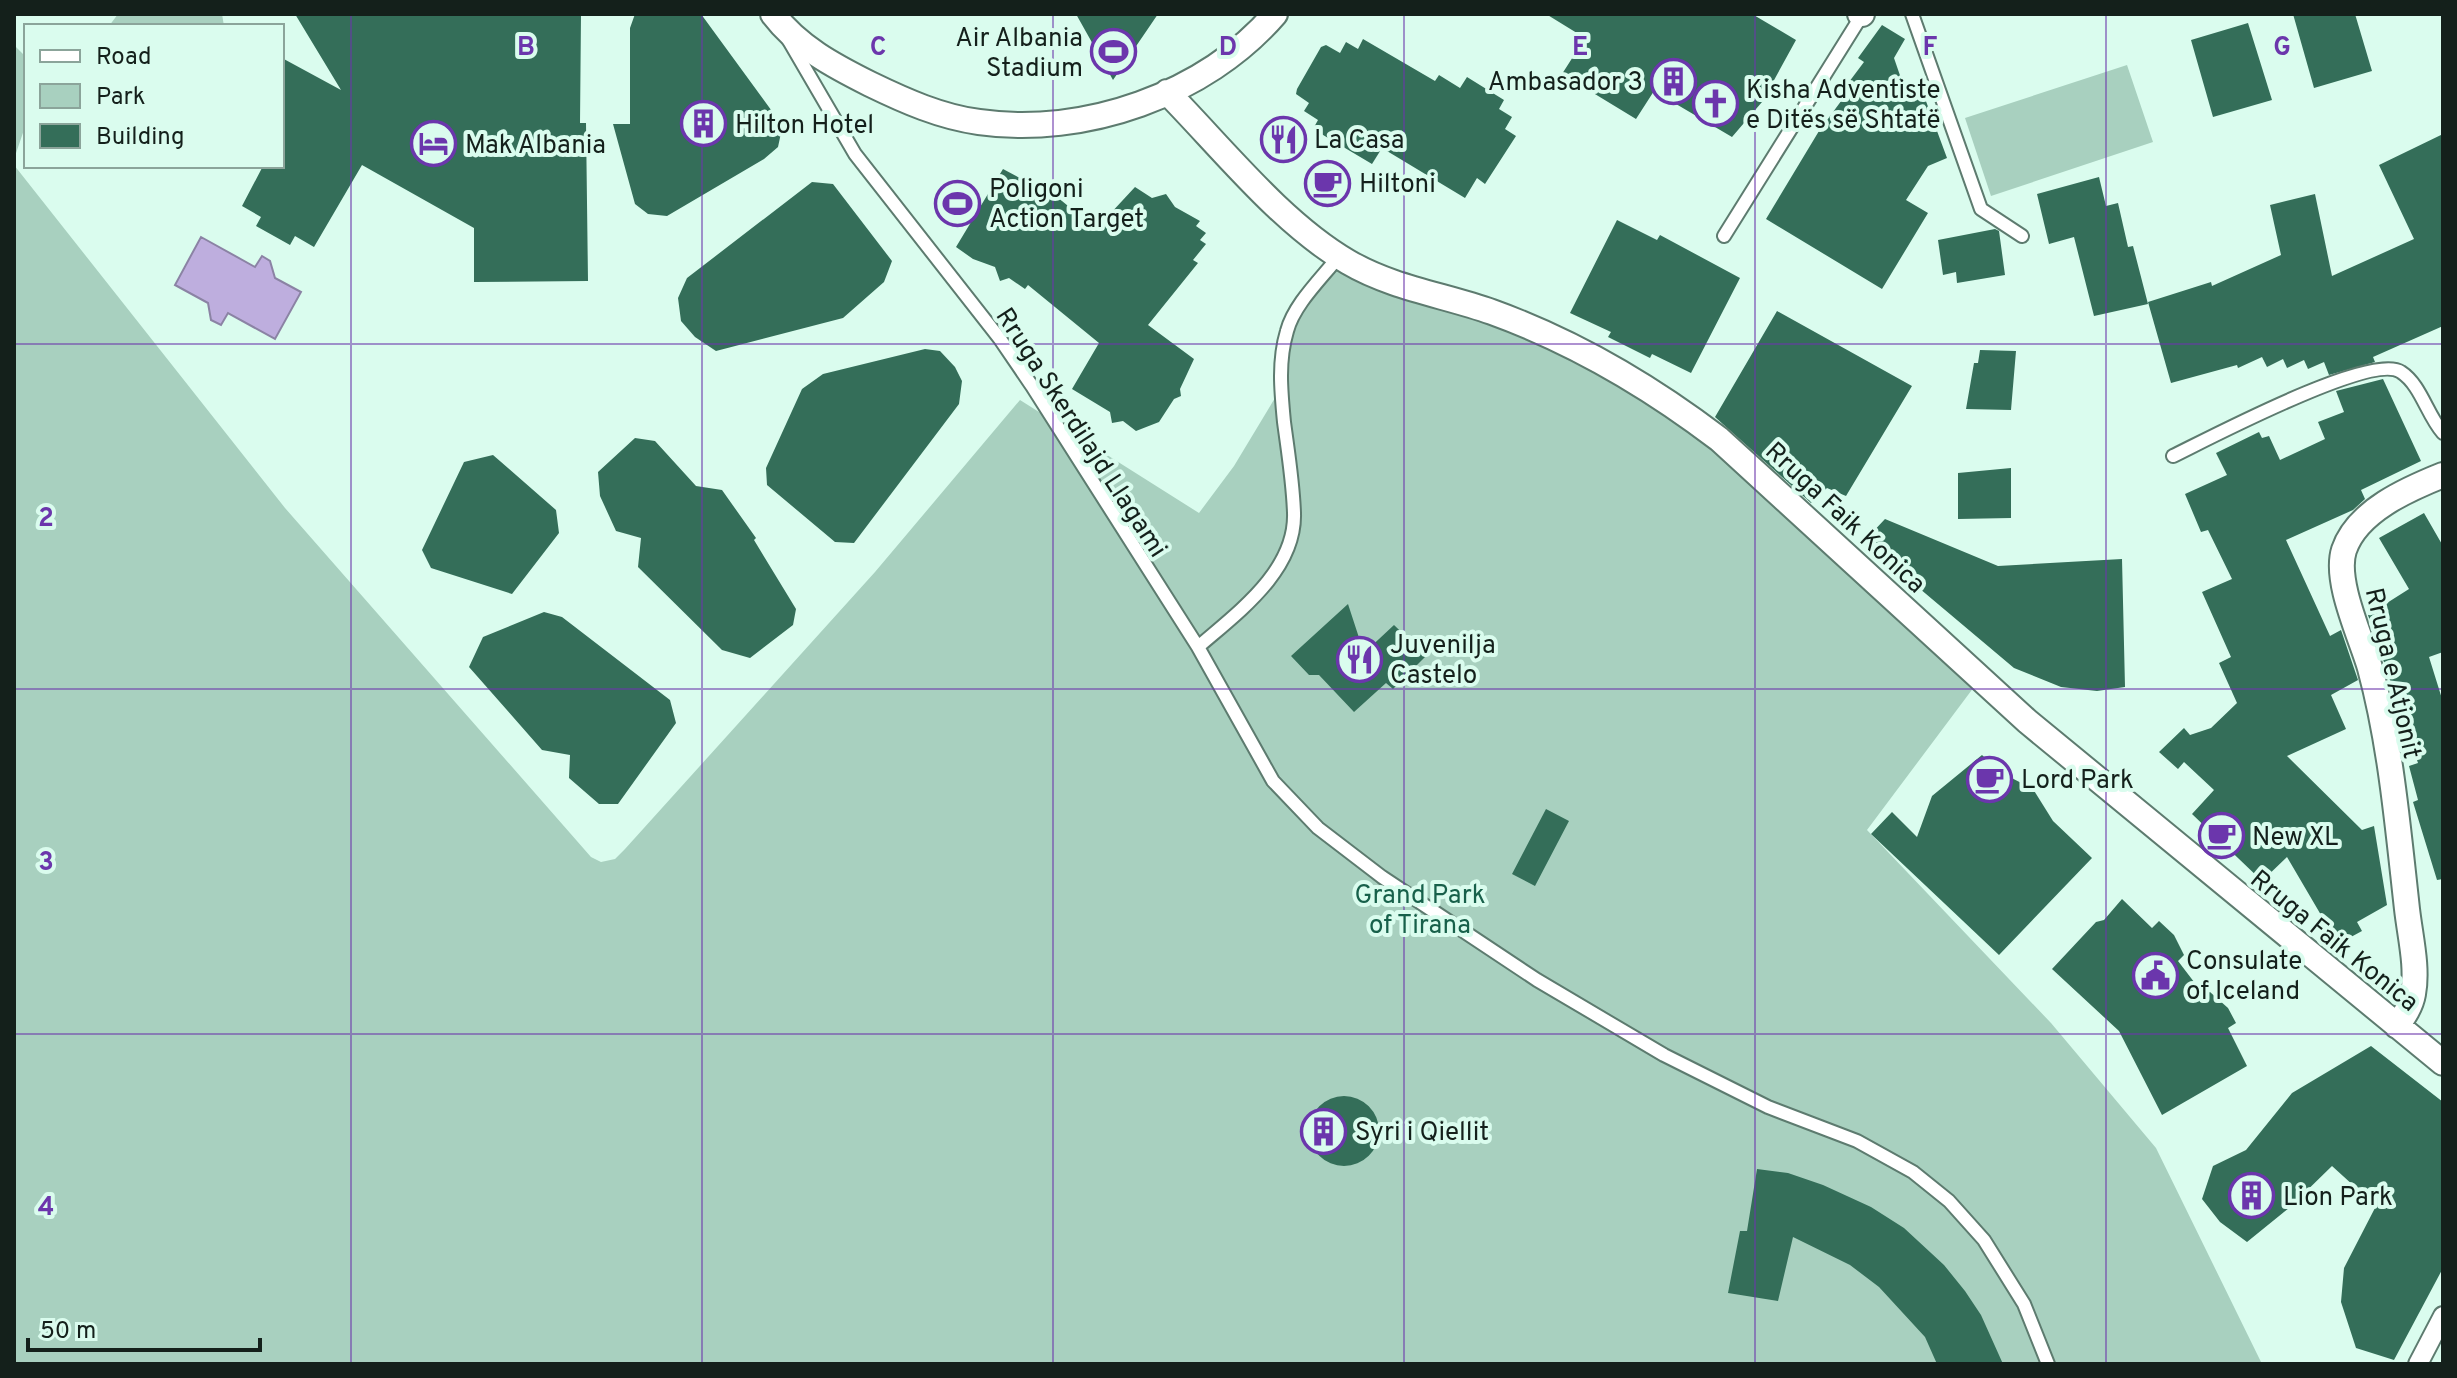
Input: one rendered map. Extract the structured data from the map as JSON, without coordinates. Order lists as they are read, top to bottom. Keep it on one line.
{"streets":{"street":["Rruga Faik Konica","Rruga e Atjonit"],"lane":["Rruga Skerdilajd Llagami"]},"crossings":[["Rruga Faik Konica","Rruga e Atjonit"]],"parks":["Grand Park of Tirana"],"places":{"sports":["Air Albania Stadium","Poligoni Action Target"],"building":["Ambasador 3","Hilton Hotel","Syri i Qiellit","Lion Park"],"church":["Kisha Adventiste e Ditës së Shtatë"],"restaurant":["La Casa","Juvenilja Castelo"],"hotel":["Mak Albania"],"cafe":["Hiltoni","Lord Park","New XL"],"public building":["Consulate of Iceland"]},"legend":["Road","Park","Building"],"scale_bar":"50 m","grid":{"columns":["B","C","D","E","F","G"],"rows":["2","3","4"]}}
